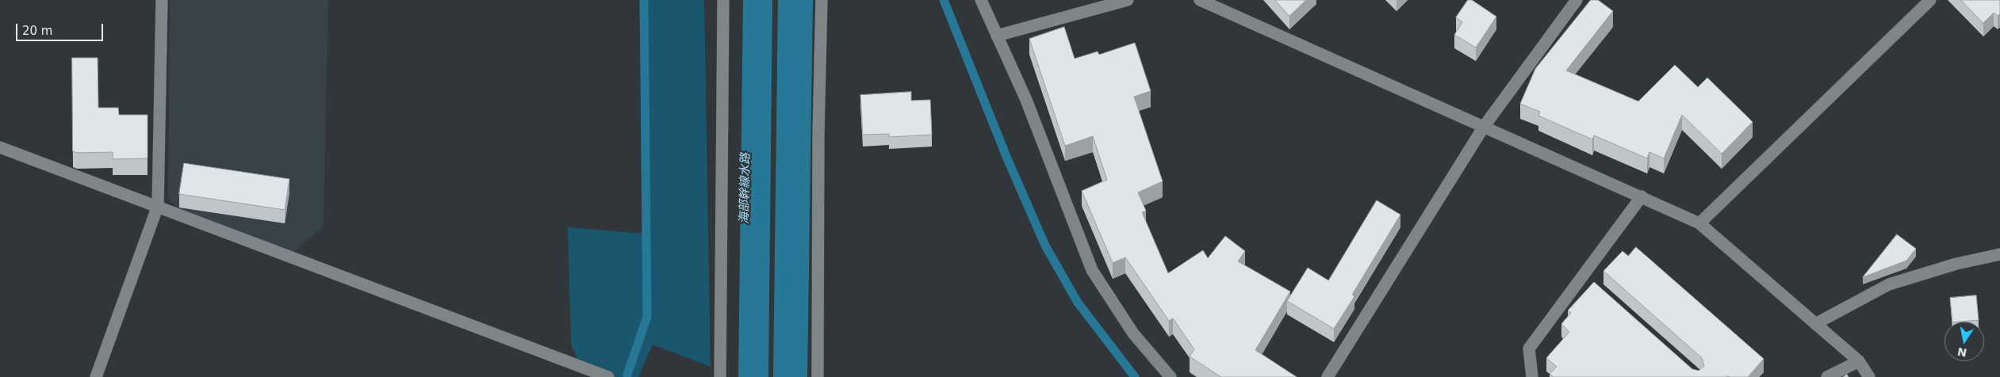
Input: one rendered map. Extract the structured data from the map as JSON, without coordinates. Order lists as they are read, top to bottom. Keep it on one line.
{"water":["海部幹線水路"],"scale_bar":"20 m","north":"bottom"}
